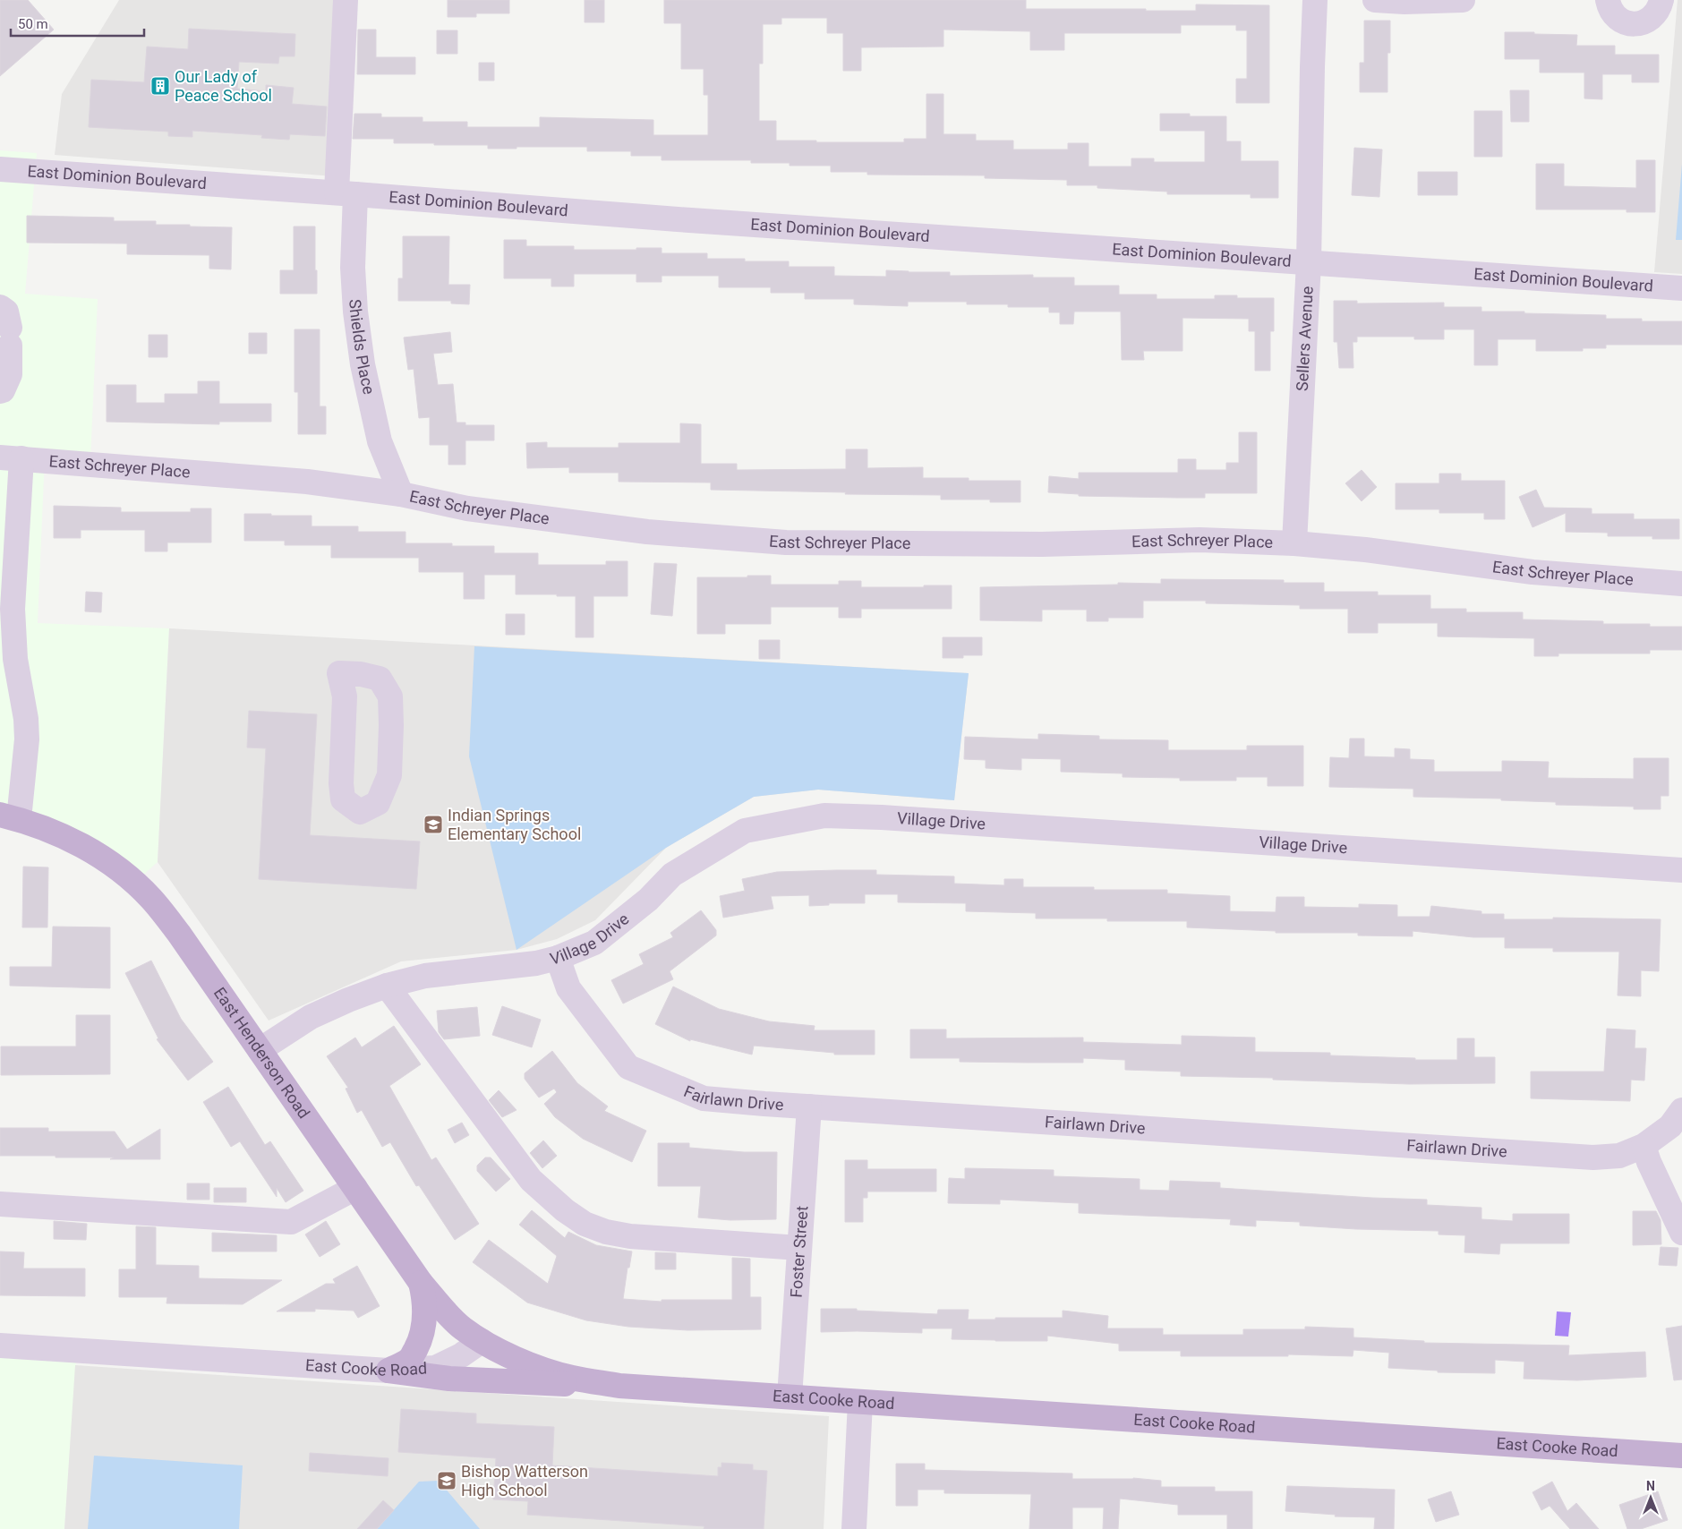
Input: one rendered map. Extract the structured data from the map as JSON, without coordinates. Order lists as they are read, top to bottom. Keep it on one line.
{"streets":{"main road":["East Henderson Road","East Cooke Road"],"street":["East Dominion Boulevard","Sellers Avenue","Shields Place","East Schreyer Place","Village Drive","Fairlawn Drive","Foster Street"]},"crossings":[["East Dominion Boulevard","Sellers Avenue"],["East Dominion Boulevard","Shields Place"],["Sellers Avenue","East Schreyer Place"],["Shields Place","East Schreyer Place"],["Village Drive","East Henderson Road"],["Village Drive","Fairlawn Drive"],["East Henderson Road","East Cooke Road"],["Fairlawn Drive","Foster Street"],["Foster Street","East Cooke Road"]],"places":{"building":["Our Lady of Peace School"],"school or university":["Indian Springs Elementary School","Bishop Watterson High School"]},"scale_bar":"50 m","north":"top"}
